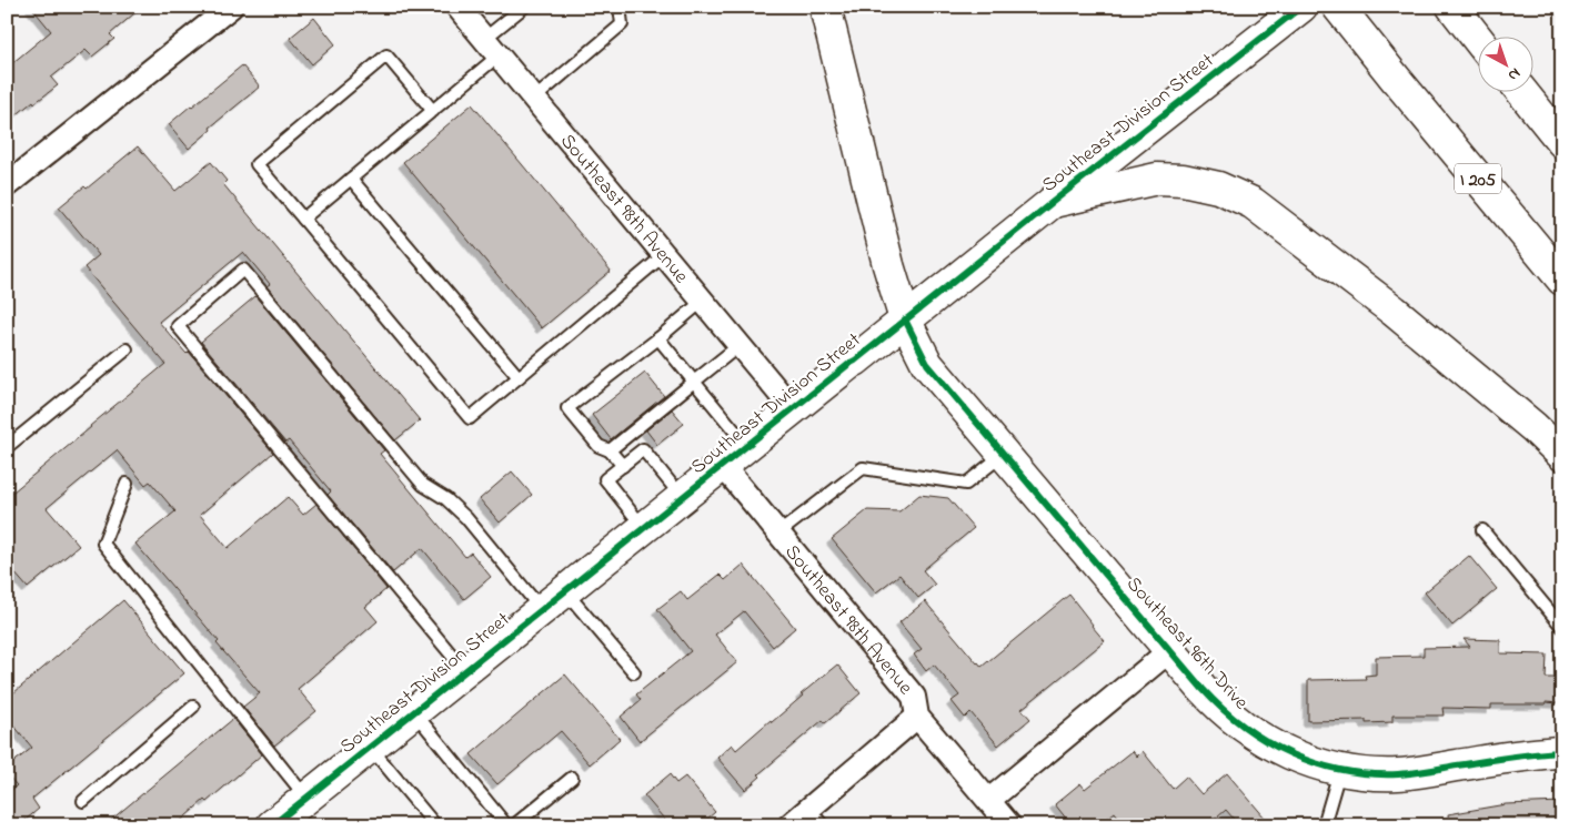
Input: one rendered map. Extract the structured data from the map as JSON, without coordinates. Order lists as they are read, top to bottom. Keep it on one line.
{"streets":{"main road":["Southeast Division Street","I 205","Southeast 96th Drive"],"street":["Southeast 98th Avenue"]},"crossings":[["Southeast Division Street","Southeast 98th Avenue"],["Southeast Division Street","Southeast 96th Drive"]],"north":"bottom right"}
